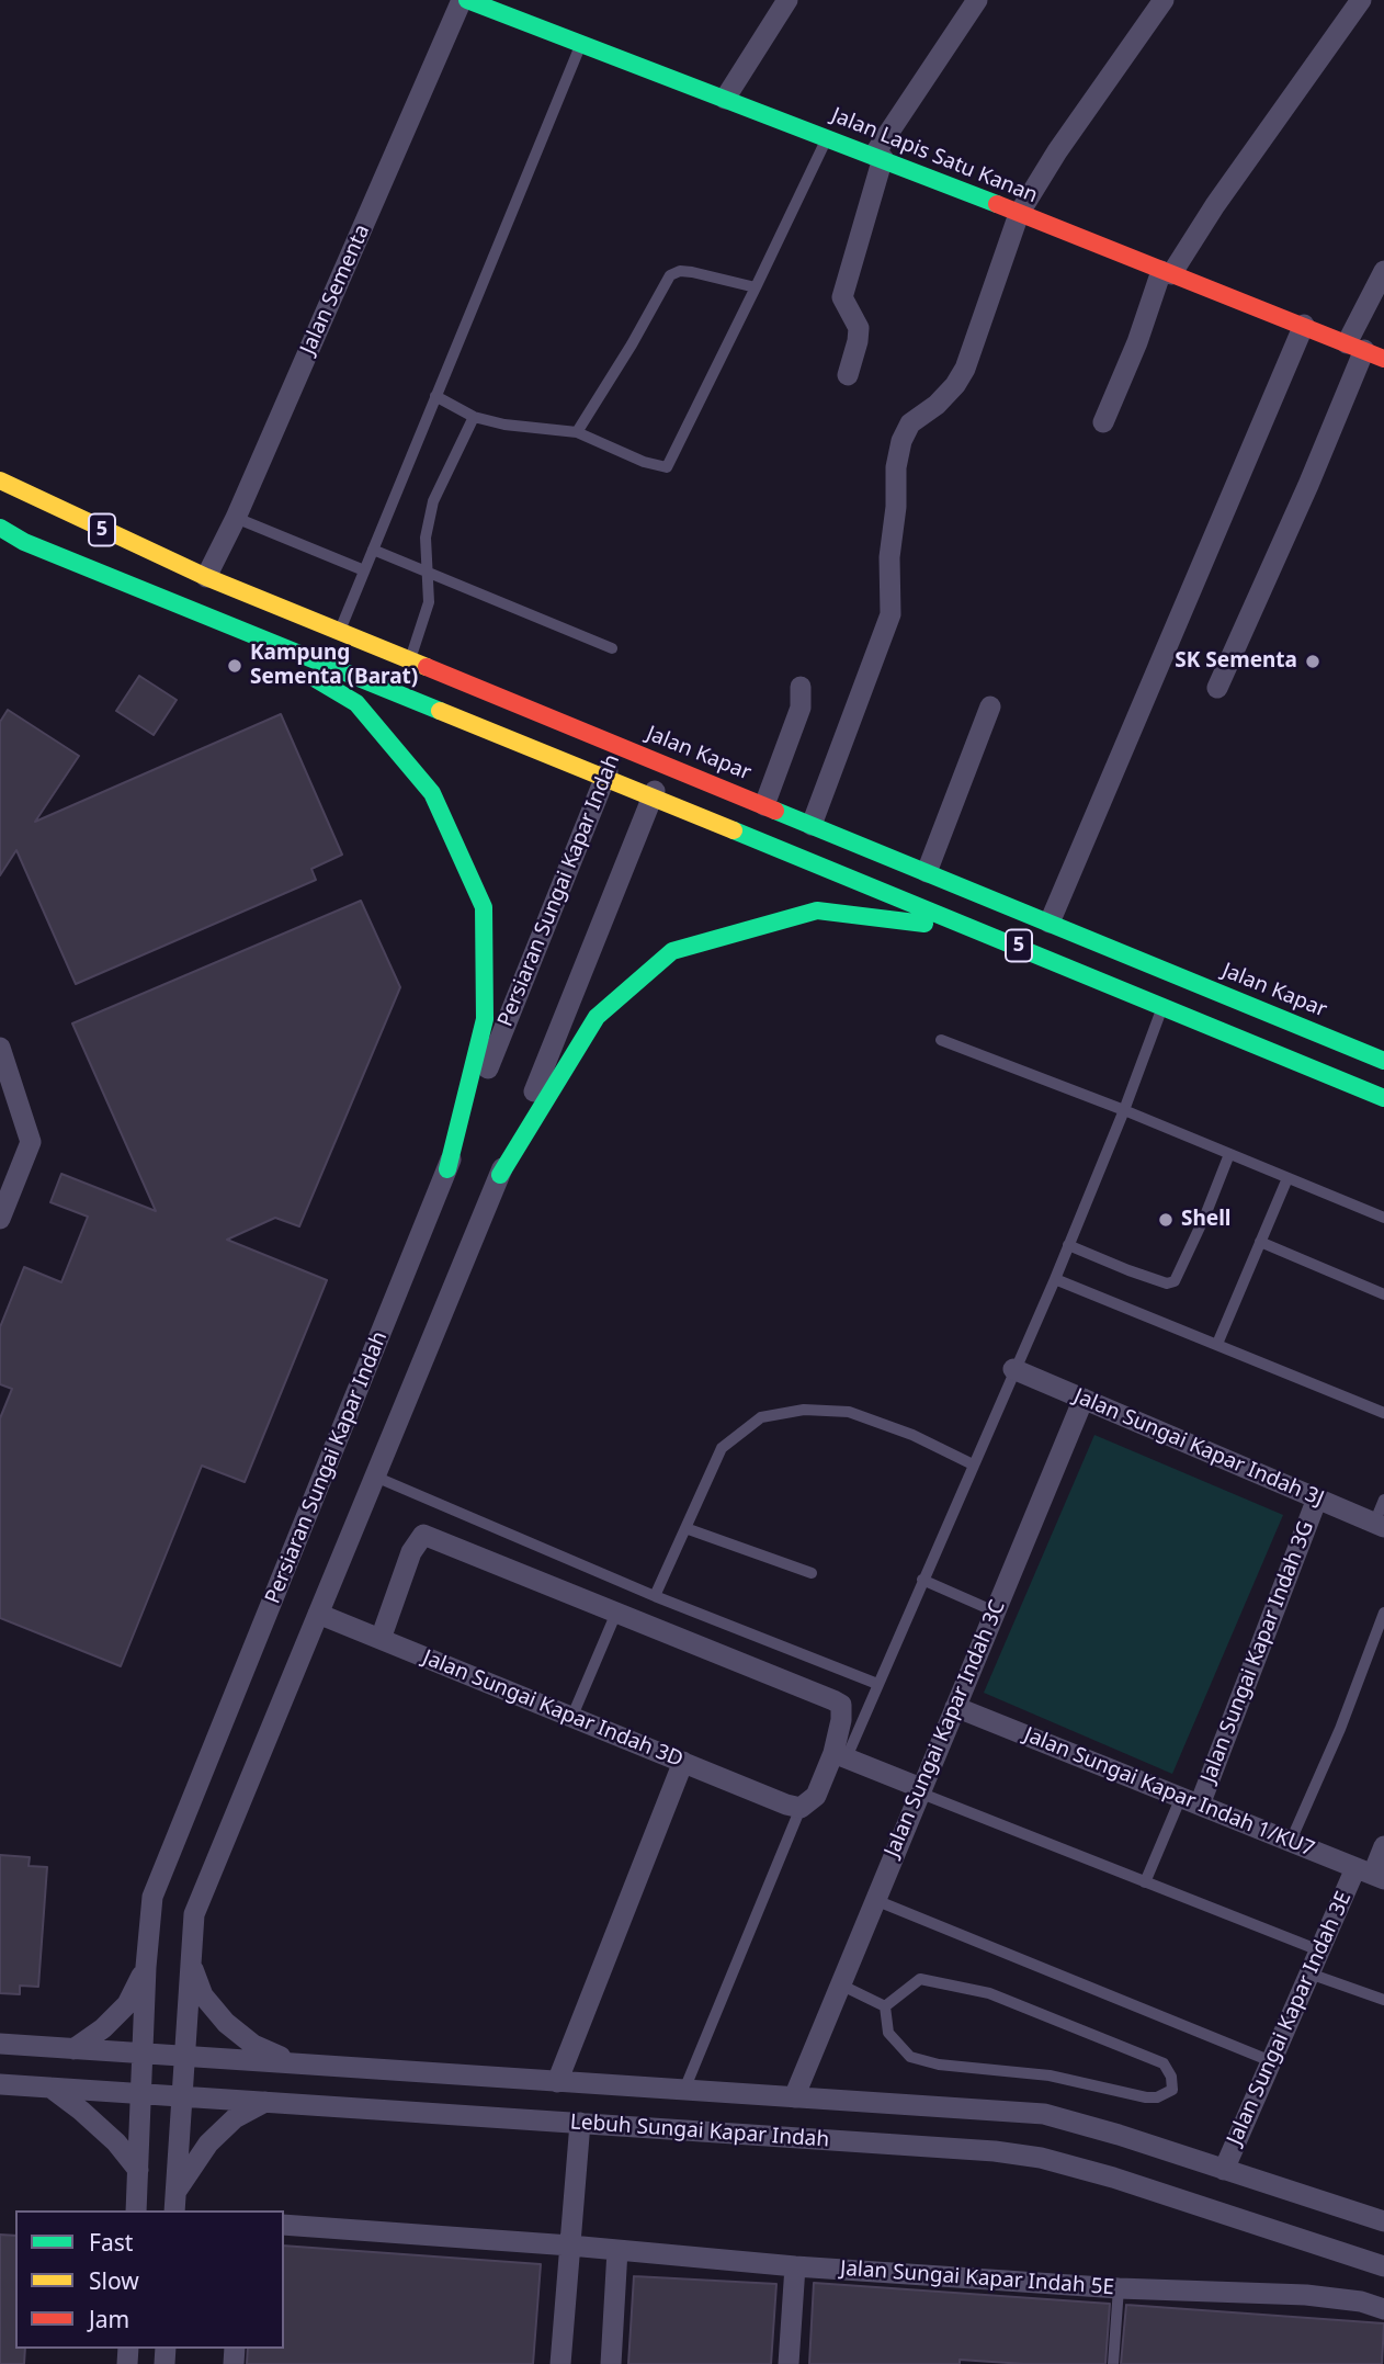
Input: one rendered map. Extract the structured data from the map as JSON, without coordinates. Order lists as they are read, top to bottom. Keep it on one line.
{"streets":{"main road":["Jalan Lapis Satu Kanan","5","Jalan Kapar"],"street":["Jalan Sementa","Persiaran Sungai Kapar Indah","Jalan Sungai Kapar Indah 3J","Jalan Sungai Kapar Indah 3G","Jalan Sungai Kapar Indah 3D","Jalan Sungai Kapar Indah 3C","Jalan Sungai Kapar Indah 1/KU7","Jalan Sungai Kapar Indah 3E","Lebuh Sungai Kapar Indah","Jalan Sungai Kapar Indah 5E"]},"crossings":[["Jalan Lapis Satu Kanan","Jalan Sementa"],["Jalan Sementa","Jalan Kapar"],["5","Persiaran Sungai Kapar Indah"],["Jalan Kapar","Persiaran Sungai Kapar Indah"],["Persiaran Sungai Kapar Indah","Lebuh Sungai Kapar Indah"],["Jalan Sungai Kapar Indah 3J","Jalan Sungai Kapar Indah 3G"],["Jalan Sungai Kapar Indah 3J","Jalan Sungai Kapar Indah 3C"],["Jalan Sungai Kapar Indah 3G","Jalan Sungai Kapar Indah 1/KU7"],["Jalan Sungai Kapar Indah 3C","Jalan Sungai Kapar Indah 1/KU7"],["Jalan Sungai Kapar Indah 3C","Lebuh Sungai Kapar Indah"],["Jalan Sungai Kapar Indah 1/KU7","Jalan Sungai Kapar Indah 3E"],["Jalan Sungai Kapar Indah 3E","Lebuh Sungai Kapar Indah"]],"places":["SK Sementa","Kampung Sementa (Barat)","Shell"],"legend":["Fast","Slow","Jam"]}
